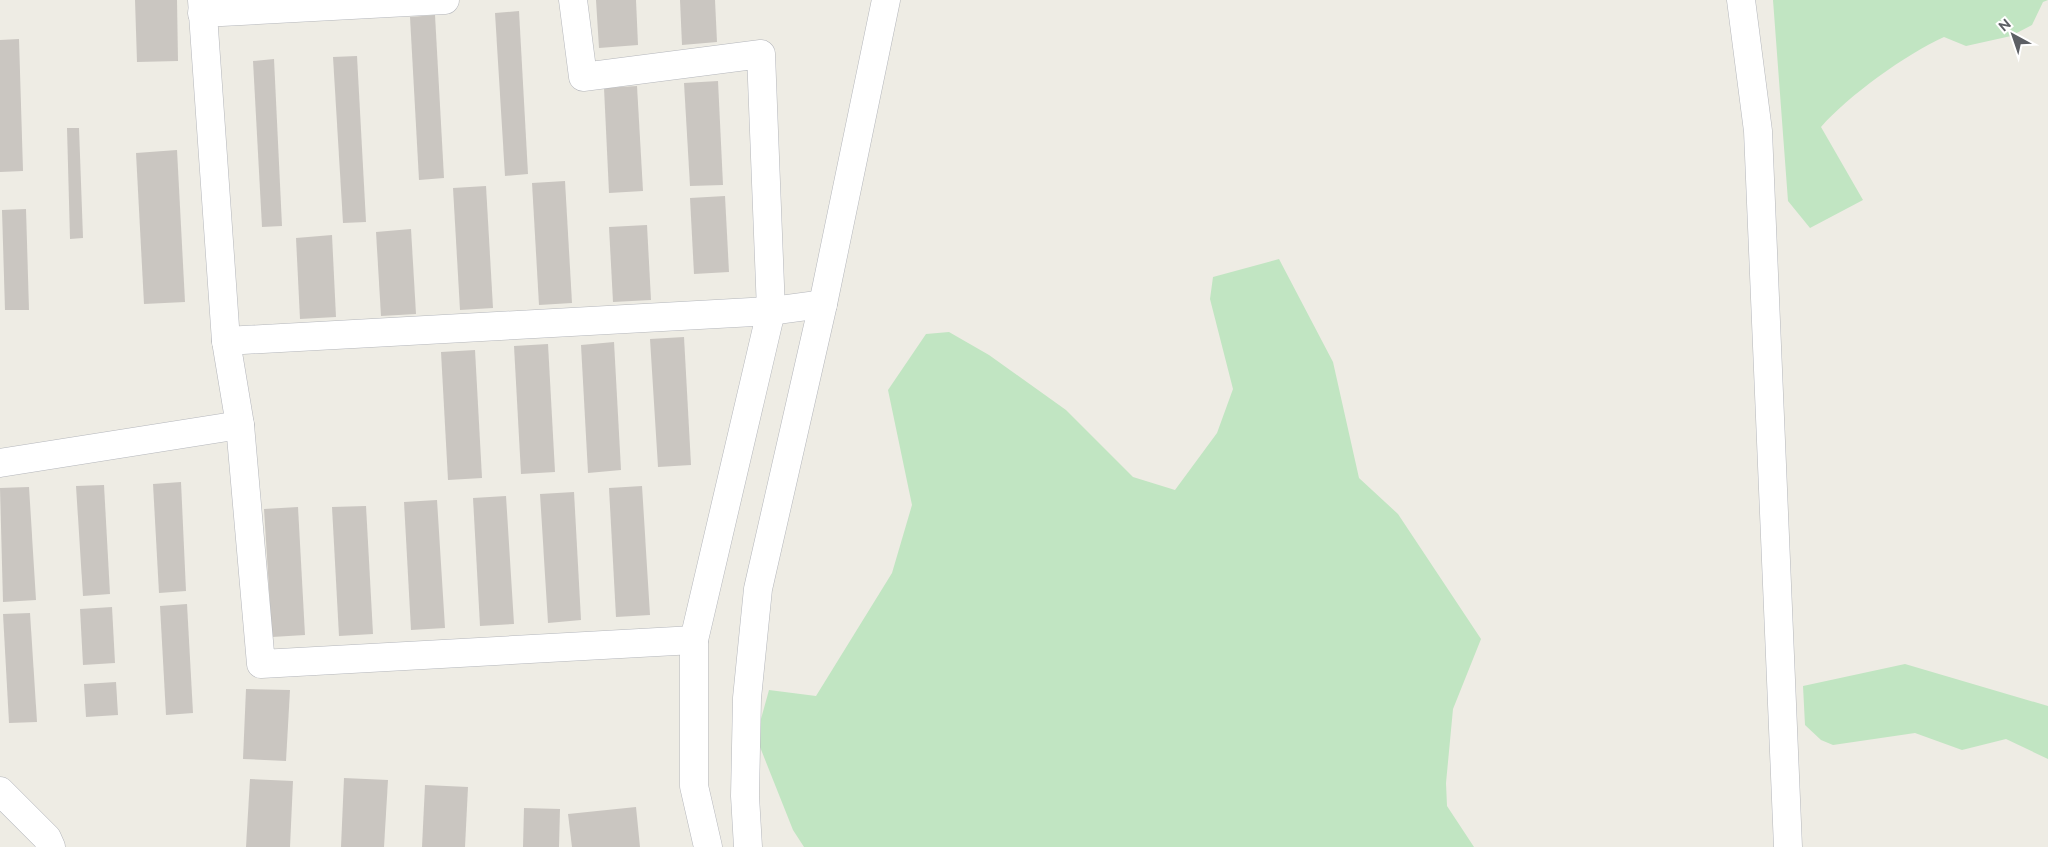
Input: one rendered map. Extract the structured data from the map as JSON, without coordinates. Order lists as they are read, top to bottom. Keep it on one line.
{"north":"top left"}
